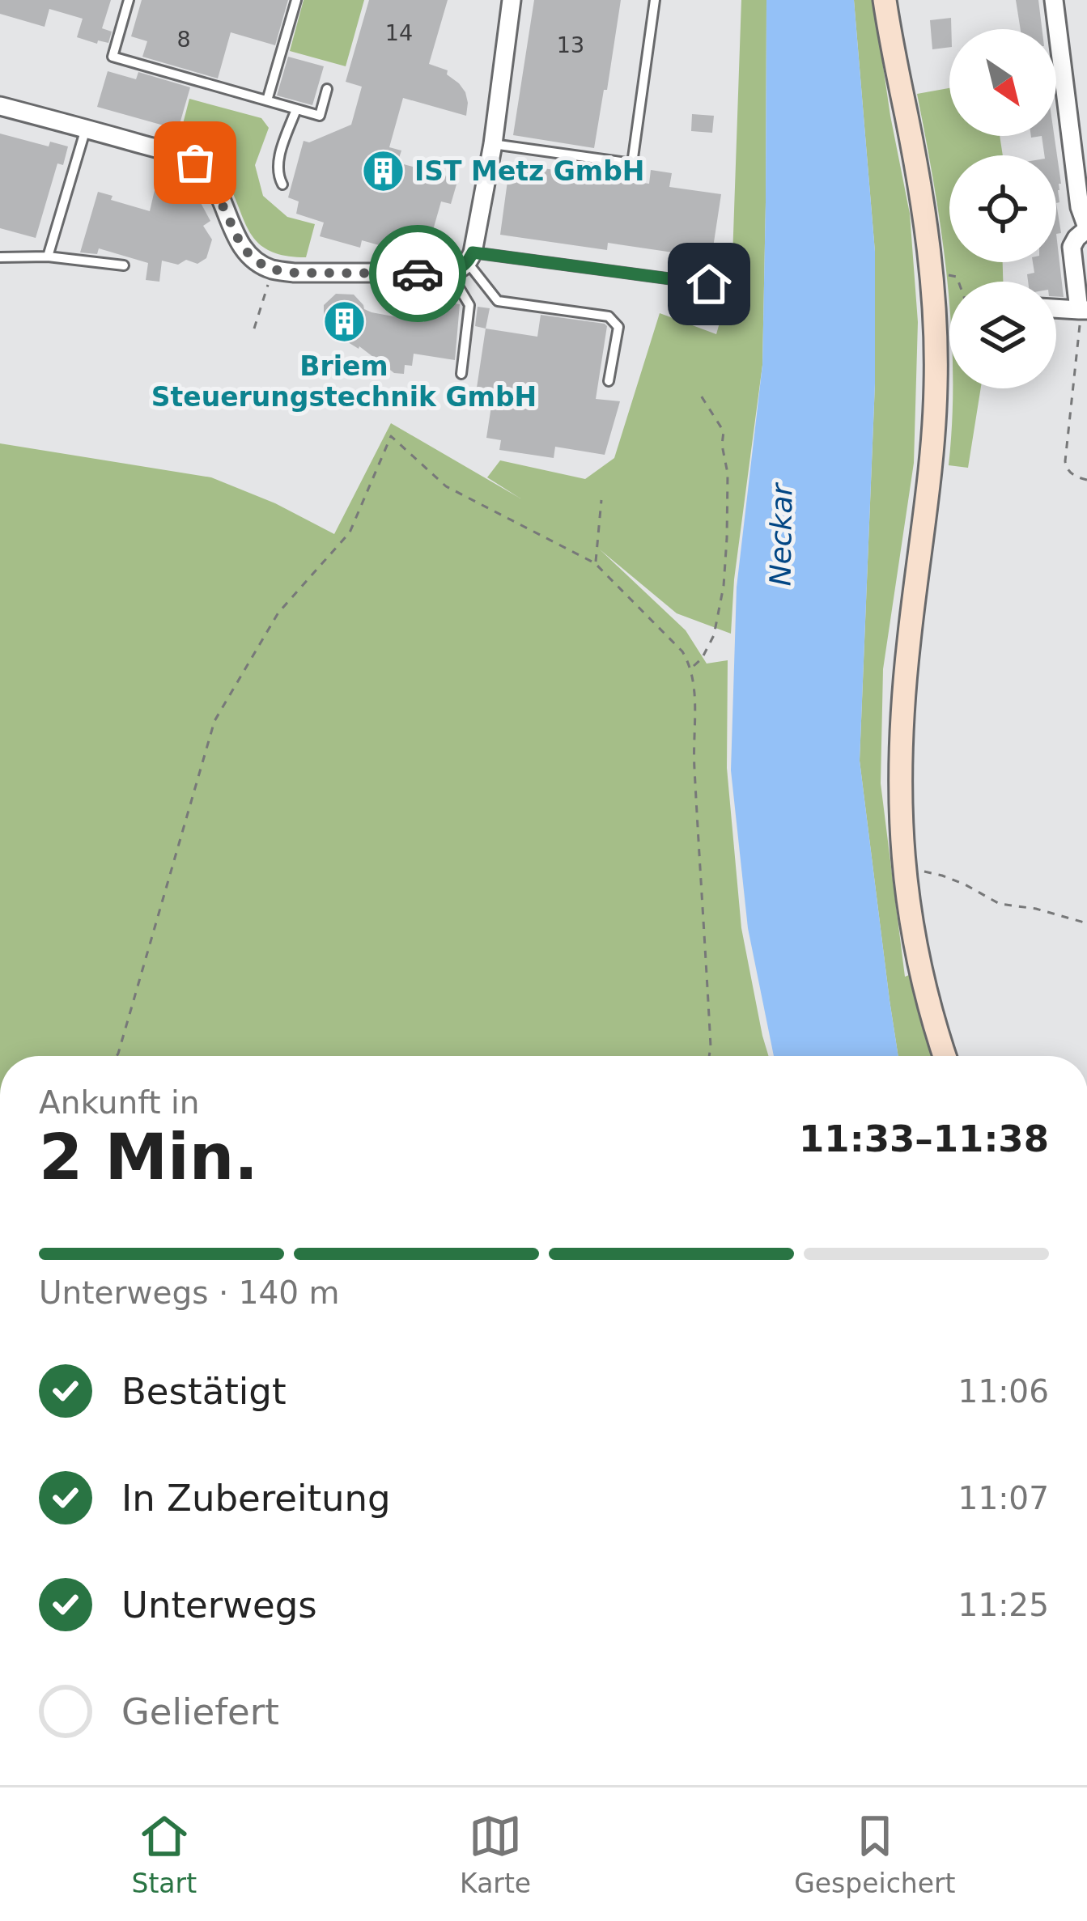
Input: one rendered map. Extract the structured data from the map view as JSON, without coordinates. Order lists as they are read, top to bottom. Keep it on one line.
{"water":["Neckar"],"places":{"building":["IST Metz GmbH","Briem Steuerungstechnik GmbH"]},"house_numbers":["14","8","13"],"north":"bottom right","page":{"heading":["2 Min.","Ankunft in","11:33–11:38"],"bar":"Unterwegs · 140 m","list":[["Bestätigt","11:06"],["In Zubereitung","11:07"],["Unterwegs","11:25"],"Geliefert"],"tabs":["Start","Karte","Gespeichert"]}}
